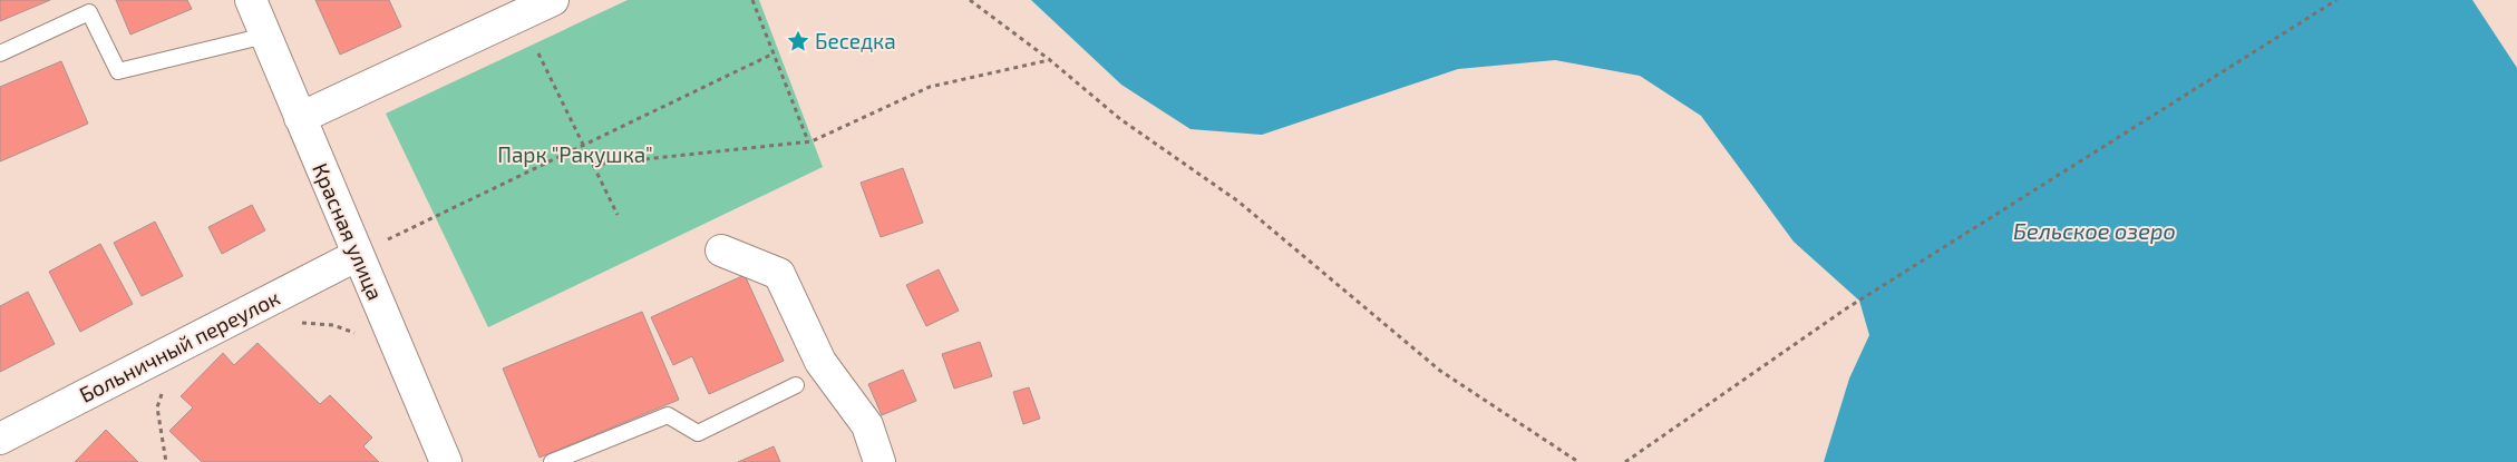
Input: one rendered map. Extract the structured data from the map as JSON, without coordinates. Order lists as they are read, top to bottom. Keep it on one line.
{"streets":{"street":["Красная улица","Больничный переулок"]},"crossings":[["Красная улица","Больничный переулок"]],"water":["Бельское озеро"],"parks":["Парк \"Ракушка\""],"places":{"place":["Беседка"]}}
